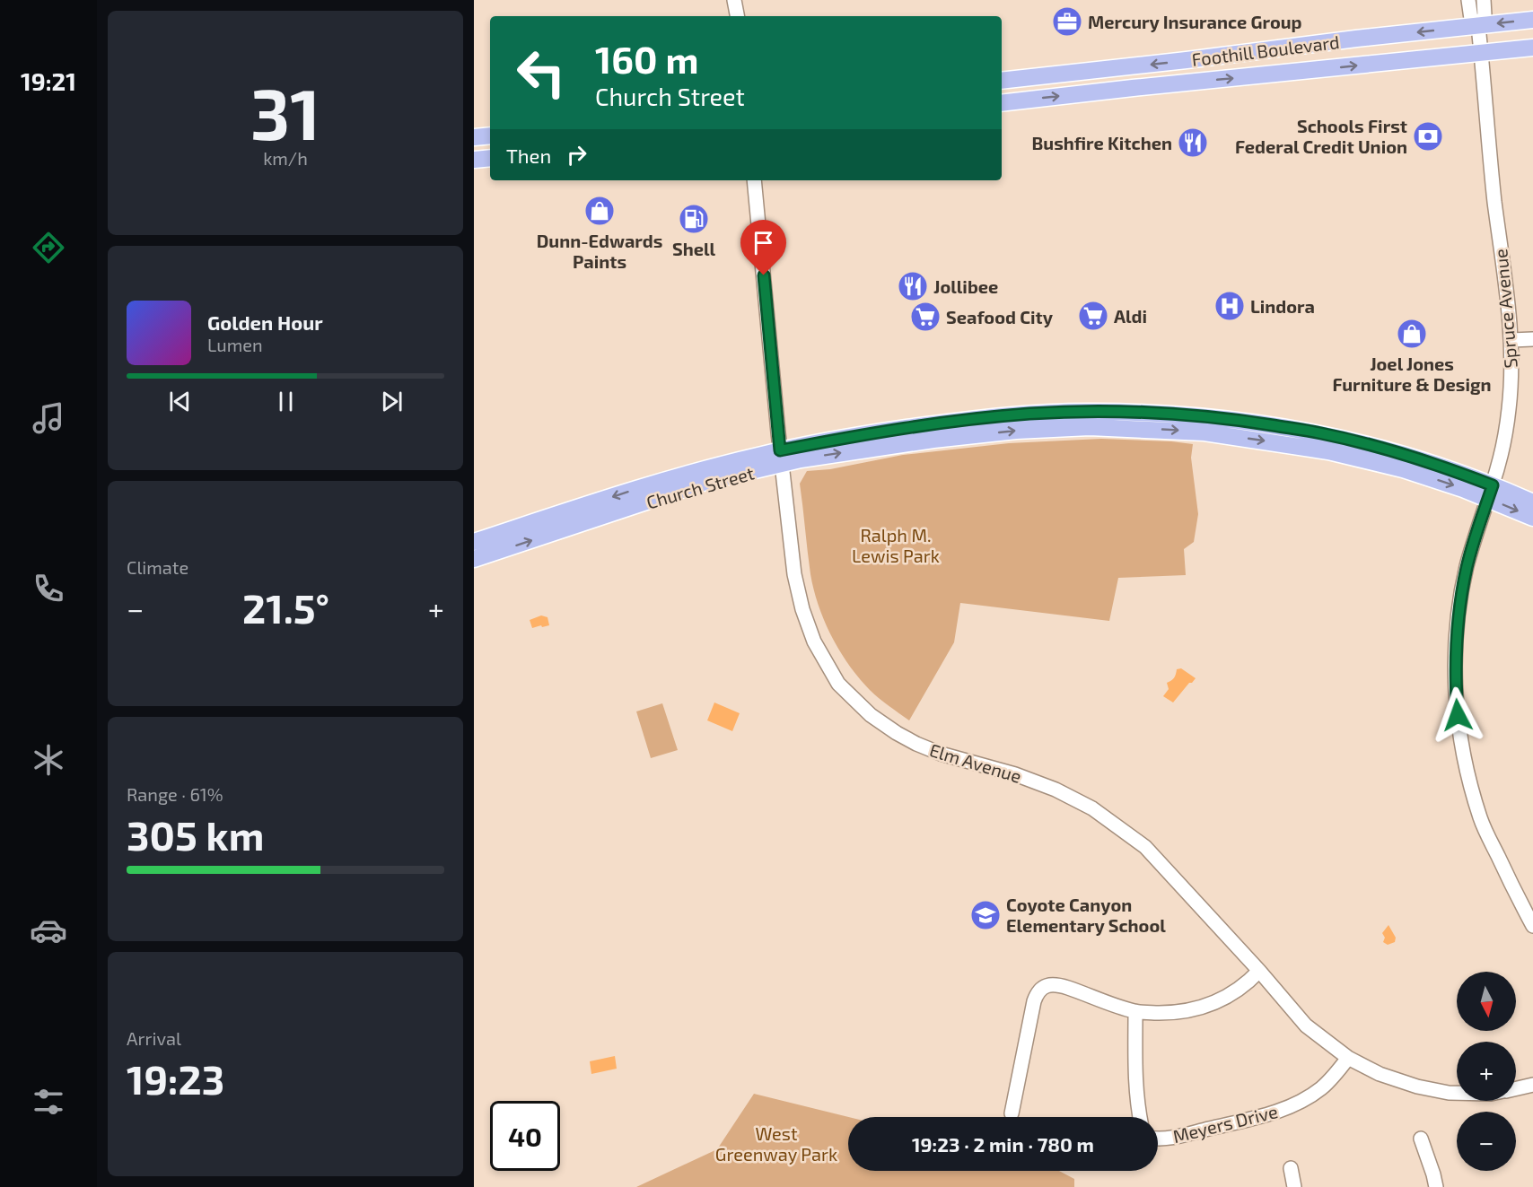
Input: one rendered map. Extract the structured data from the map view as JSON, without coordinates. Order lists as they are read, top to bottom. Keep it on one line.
{"streets":{"main road":["Foothill Boulevard","Church Street"],"street":["Spruce Avenue","Elm Avenue","Meyers Drive"]},"crossings":[["Foothill Boulevard","Spruce Avenue"],["Spruce Avenue","Church Street"],["Church Street","Elm Avenue"],["Elm Avenue","Meyers Drive"]],"parks":["Ralph M. Lewis Park","West Greenway Park"],"places":{"office":["Mercury Insurance Group"],"bank":["Schools First Federal Credit Union"],"restaurant":["Bushfire Kitchen","Jollibee"],"shop":["Dunn-Edwards Paints","Joel Jones Furniture & Design"],"fuel station":["Shell"],"hospital":["Lindora"],"supermarket":["Aldi","Seafood City"],"school or university":["Coyote Canyon Elementary School"]},"north":"bottom","page":{"tabs":"19:21","tile":[["31","km/h"],"Climate",["Range · 61%","305 km"],["Arrival","19:23"]],"turn":["160 m","Church Street"],"then":"Then","song":["Golden Hour","Lumen"],"heat":["−","21.5°","+"],"map_buttons":["+","−"],"limit":"40","trip":"19:23 · 2 min · 780 m"}}
